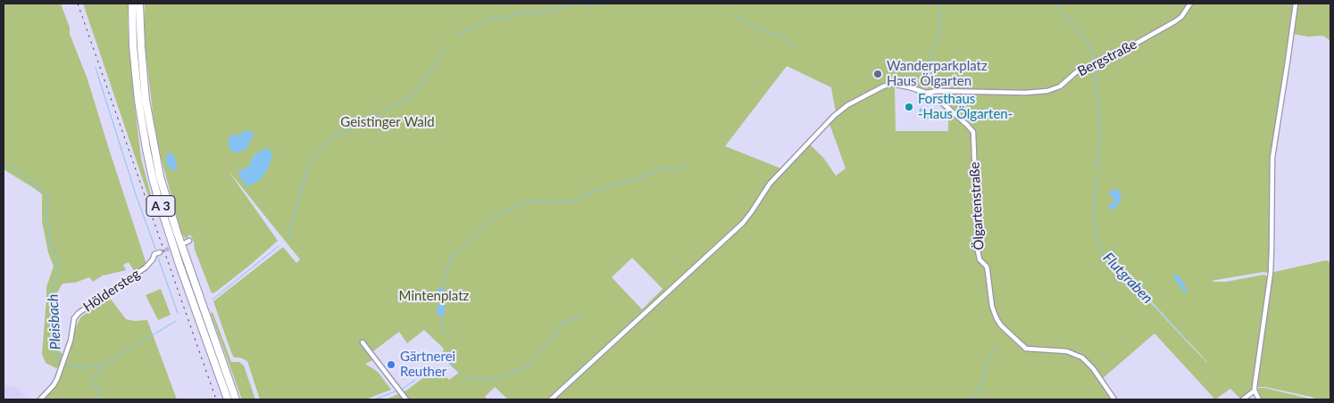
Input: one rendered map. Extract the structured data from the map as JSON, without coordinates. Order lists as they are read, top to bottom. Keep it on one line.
{"streets":{"highway":["A 3"],"street":["Bergstraße","Ölgartenstraße","Höldersteg"]},"crossings":[["Bergstraße","Ölgartenstraße"]],"water":["Flutgraben","Pleisbach"],"parks":["Geistinger Wald","Mintenplatz"],"places":["Wanderparkplatz Haus Ölgarten","Forsthaus -Haus Ölgarten-","Gärtnerei Reuther"]}
